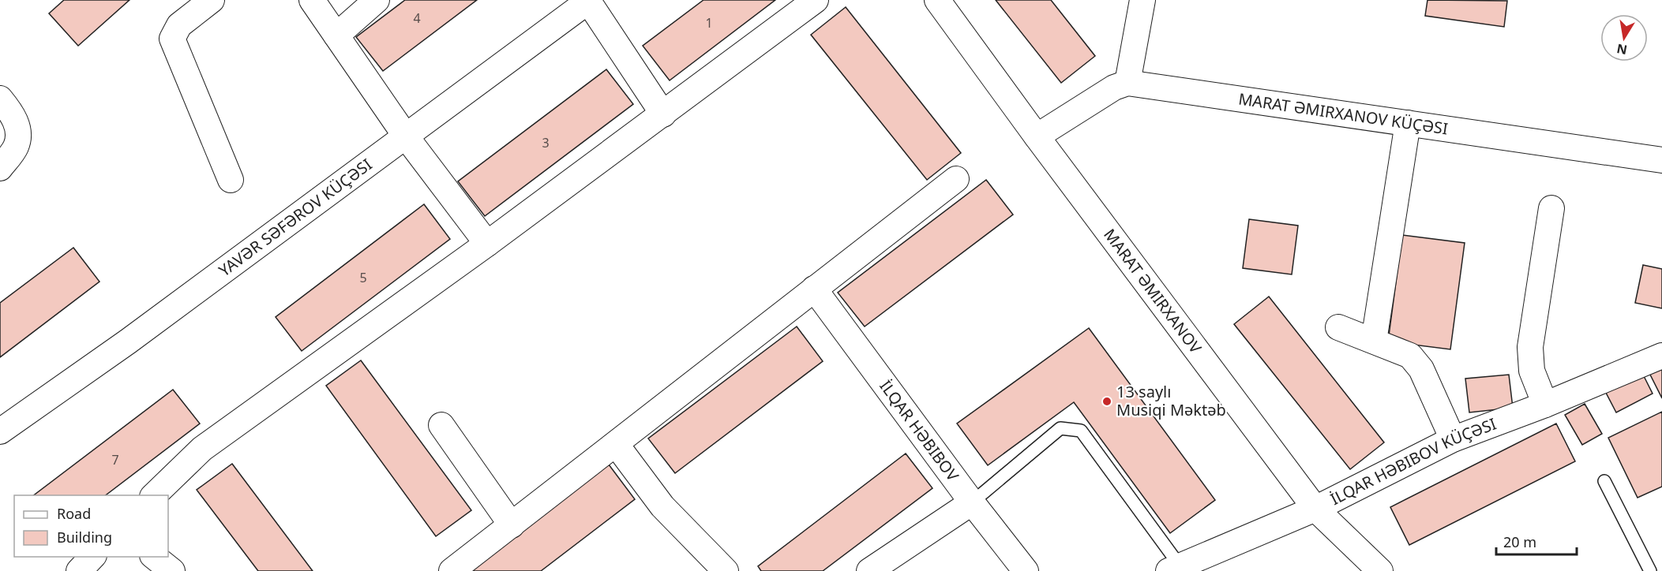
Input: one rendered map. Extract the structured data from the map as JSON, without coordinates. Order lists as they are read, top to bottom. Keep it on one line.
{"streets":{"street":["MARAT ƏMIRXANOV KÜÇƏSI","YAVƏR SƏFƏROV KÜÇƏSI","MARAT ƏMIRXANOV","İLQAR HƏBIBOV","İLQAR HƏBIBOV KÜÇƏSI"]},"crossings":[["MARAT ƏMIRXANOV","İLQAR HƏBIBOV KÜÇƏSI"]],"places":["13 saylı Musiqi Məktəb"],"house_numbers":["4","1","3","5","7"],"legend":["Road","Building"],"scale_bar":"20 m","north":"bottom"}
